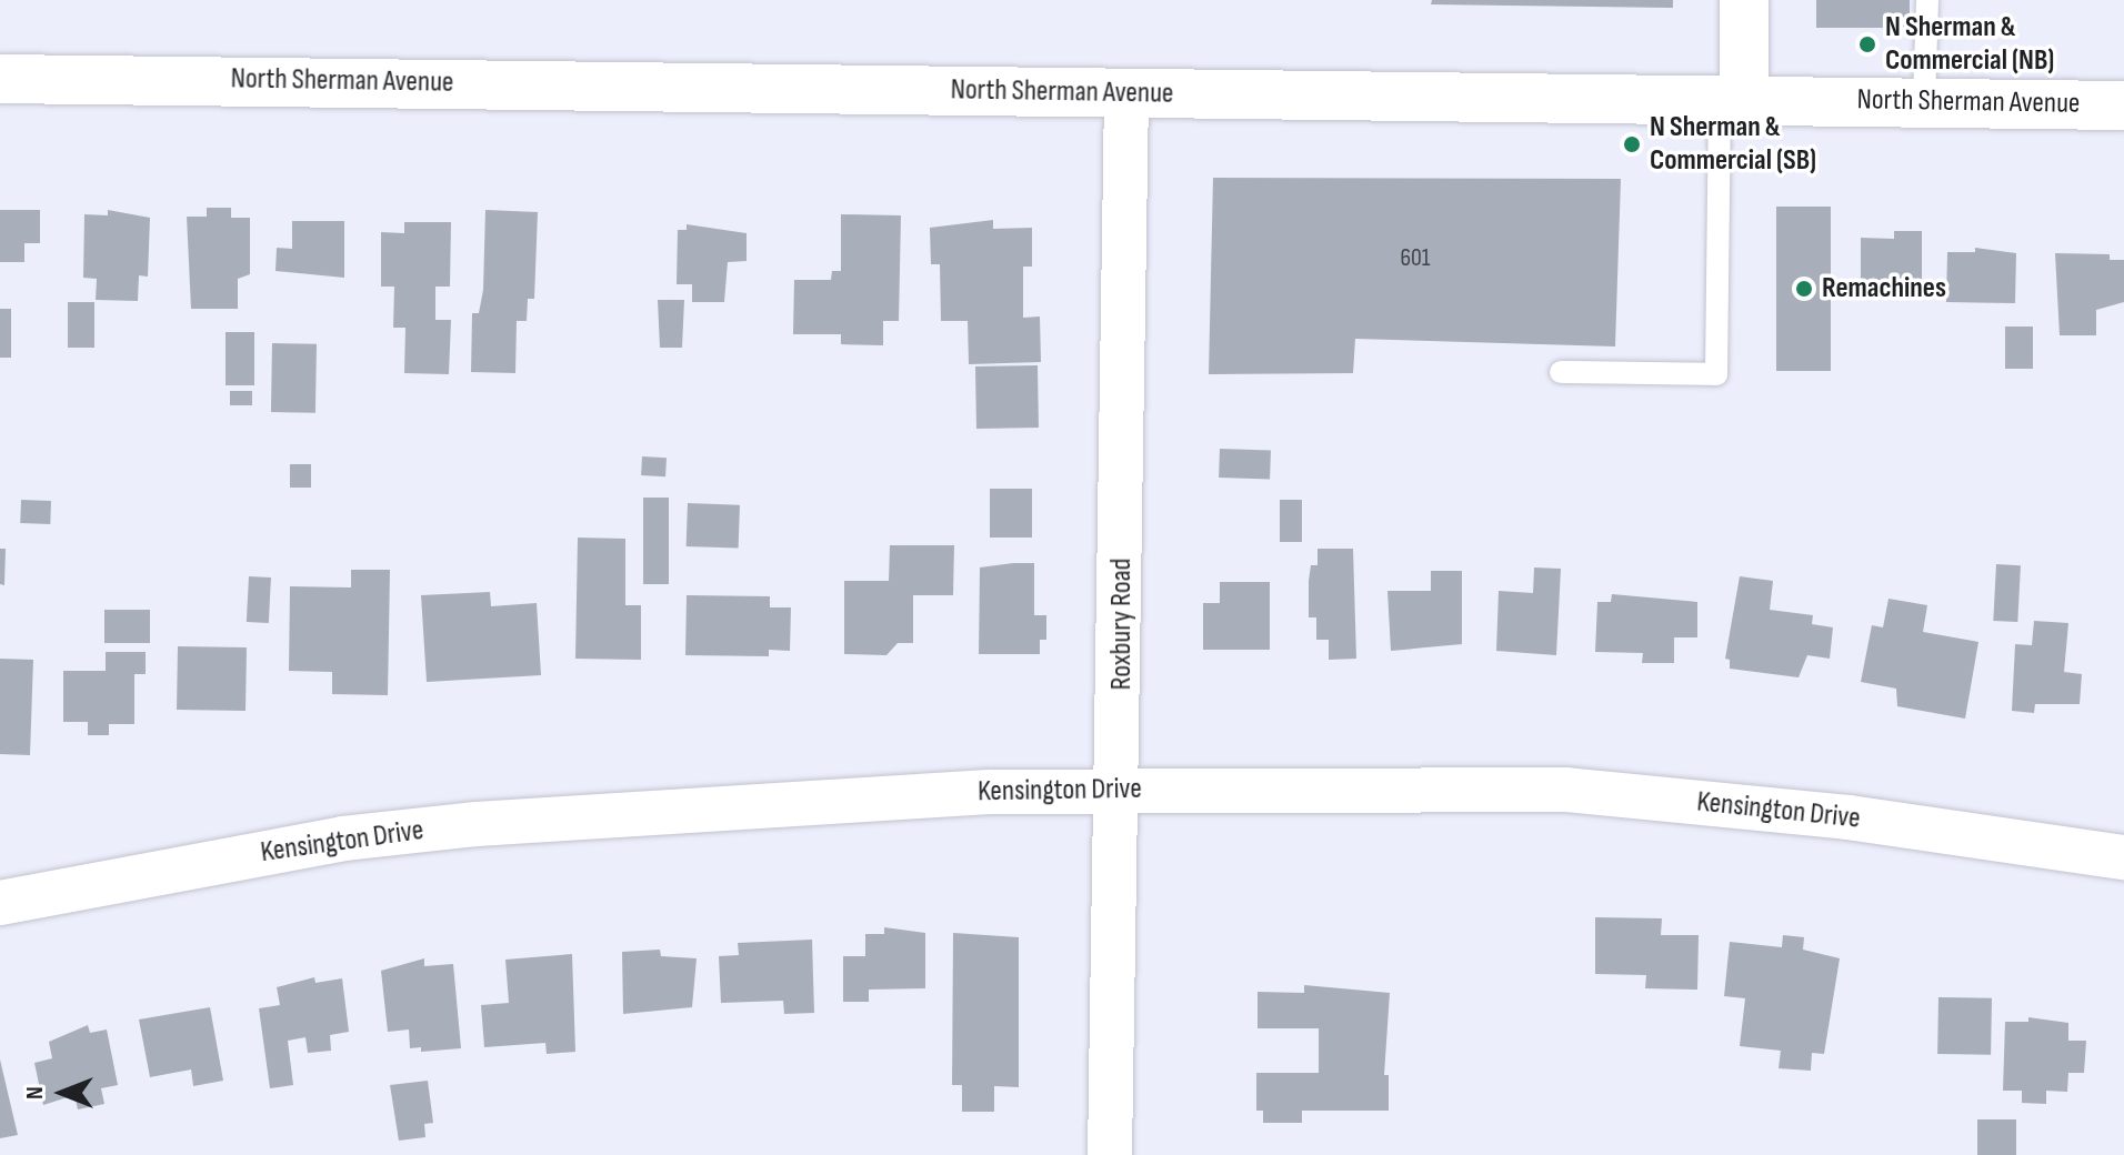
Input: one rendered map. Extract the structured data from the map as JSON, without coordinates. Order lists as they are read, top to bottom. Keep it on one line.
{"streets":{"street":["North Sherman Avenue","Roxbury Road","Kensington Drive"]},"crossings":[["North Sherman Avenue","Roxbury Road"],["Roxbury Road","Kensington Drive"]],"places":["N Sherman & Commercial (NB)","N Sherman & Commercial (SB)","Remachines"],"house_numbers":["601"],"north":"left"}
